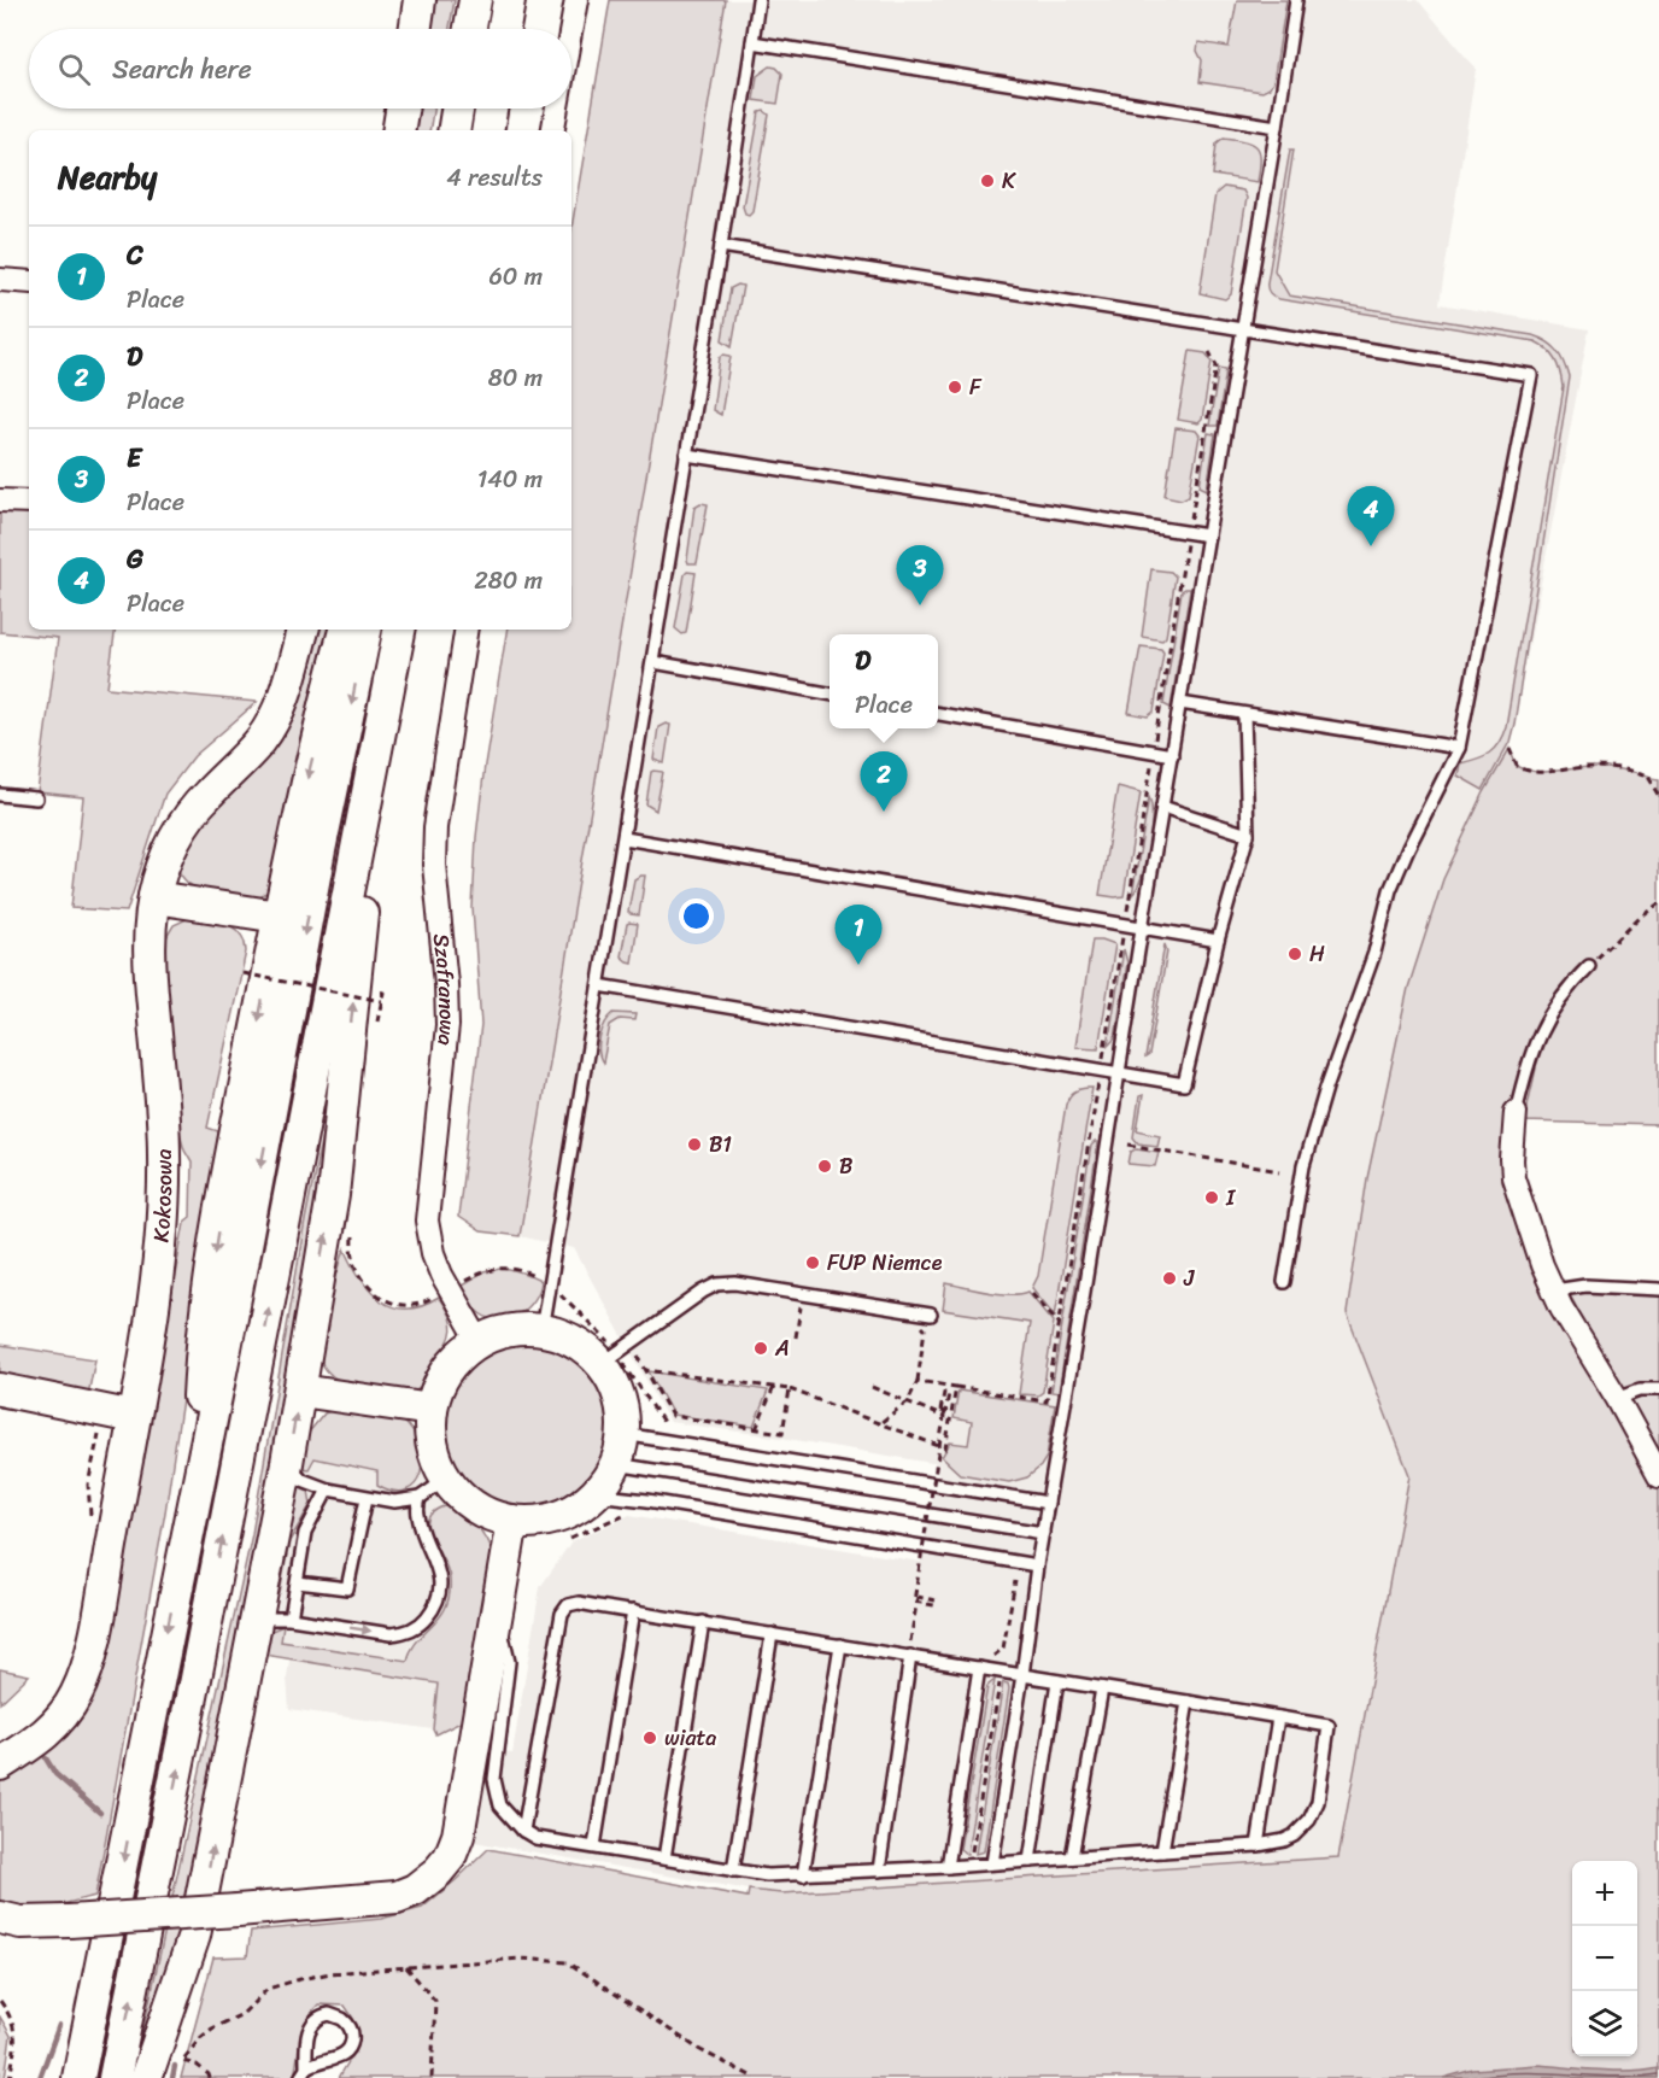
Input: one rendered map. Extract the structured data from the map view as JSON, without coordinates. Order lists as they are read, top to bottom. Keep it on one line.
{"streets":{"main road":["Kokosowa"],"street":["Szafranowa"]},"places":["K","F","H","B1","B","I","FUP Niemce","J","A","wiata"],"page":{"search":"Search here","heading":["Nearby","4 results"],"list":[{"mark":"1","name":"C","note":"Place","value":"60 m"},{"mark":"2","name":"D","note":"Place","value":"80 m"},{"mark":"3","name":"E","note":"Place","value":"140 m"},{"mark":"4","name":"G","note":"Place","value":"280 m"}],"pins":["4","3","2","1"],"popup":["D","Place"],"map_buttons":["+","−"]}}
